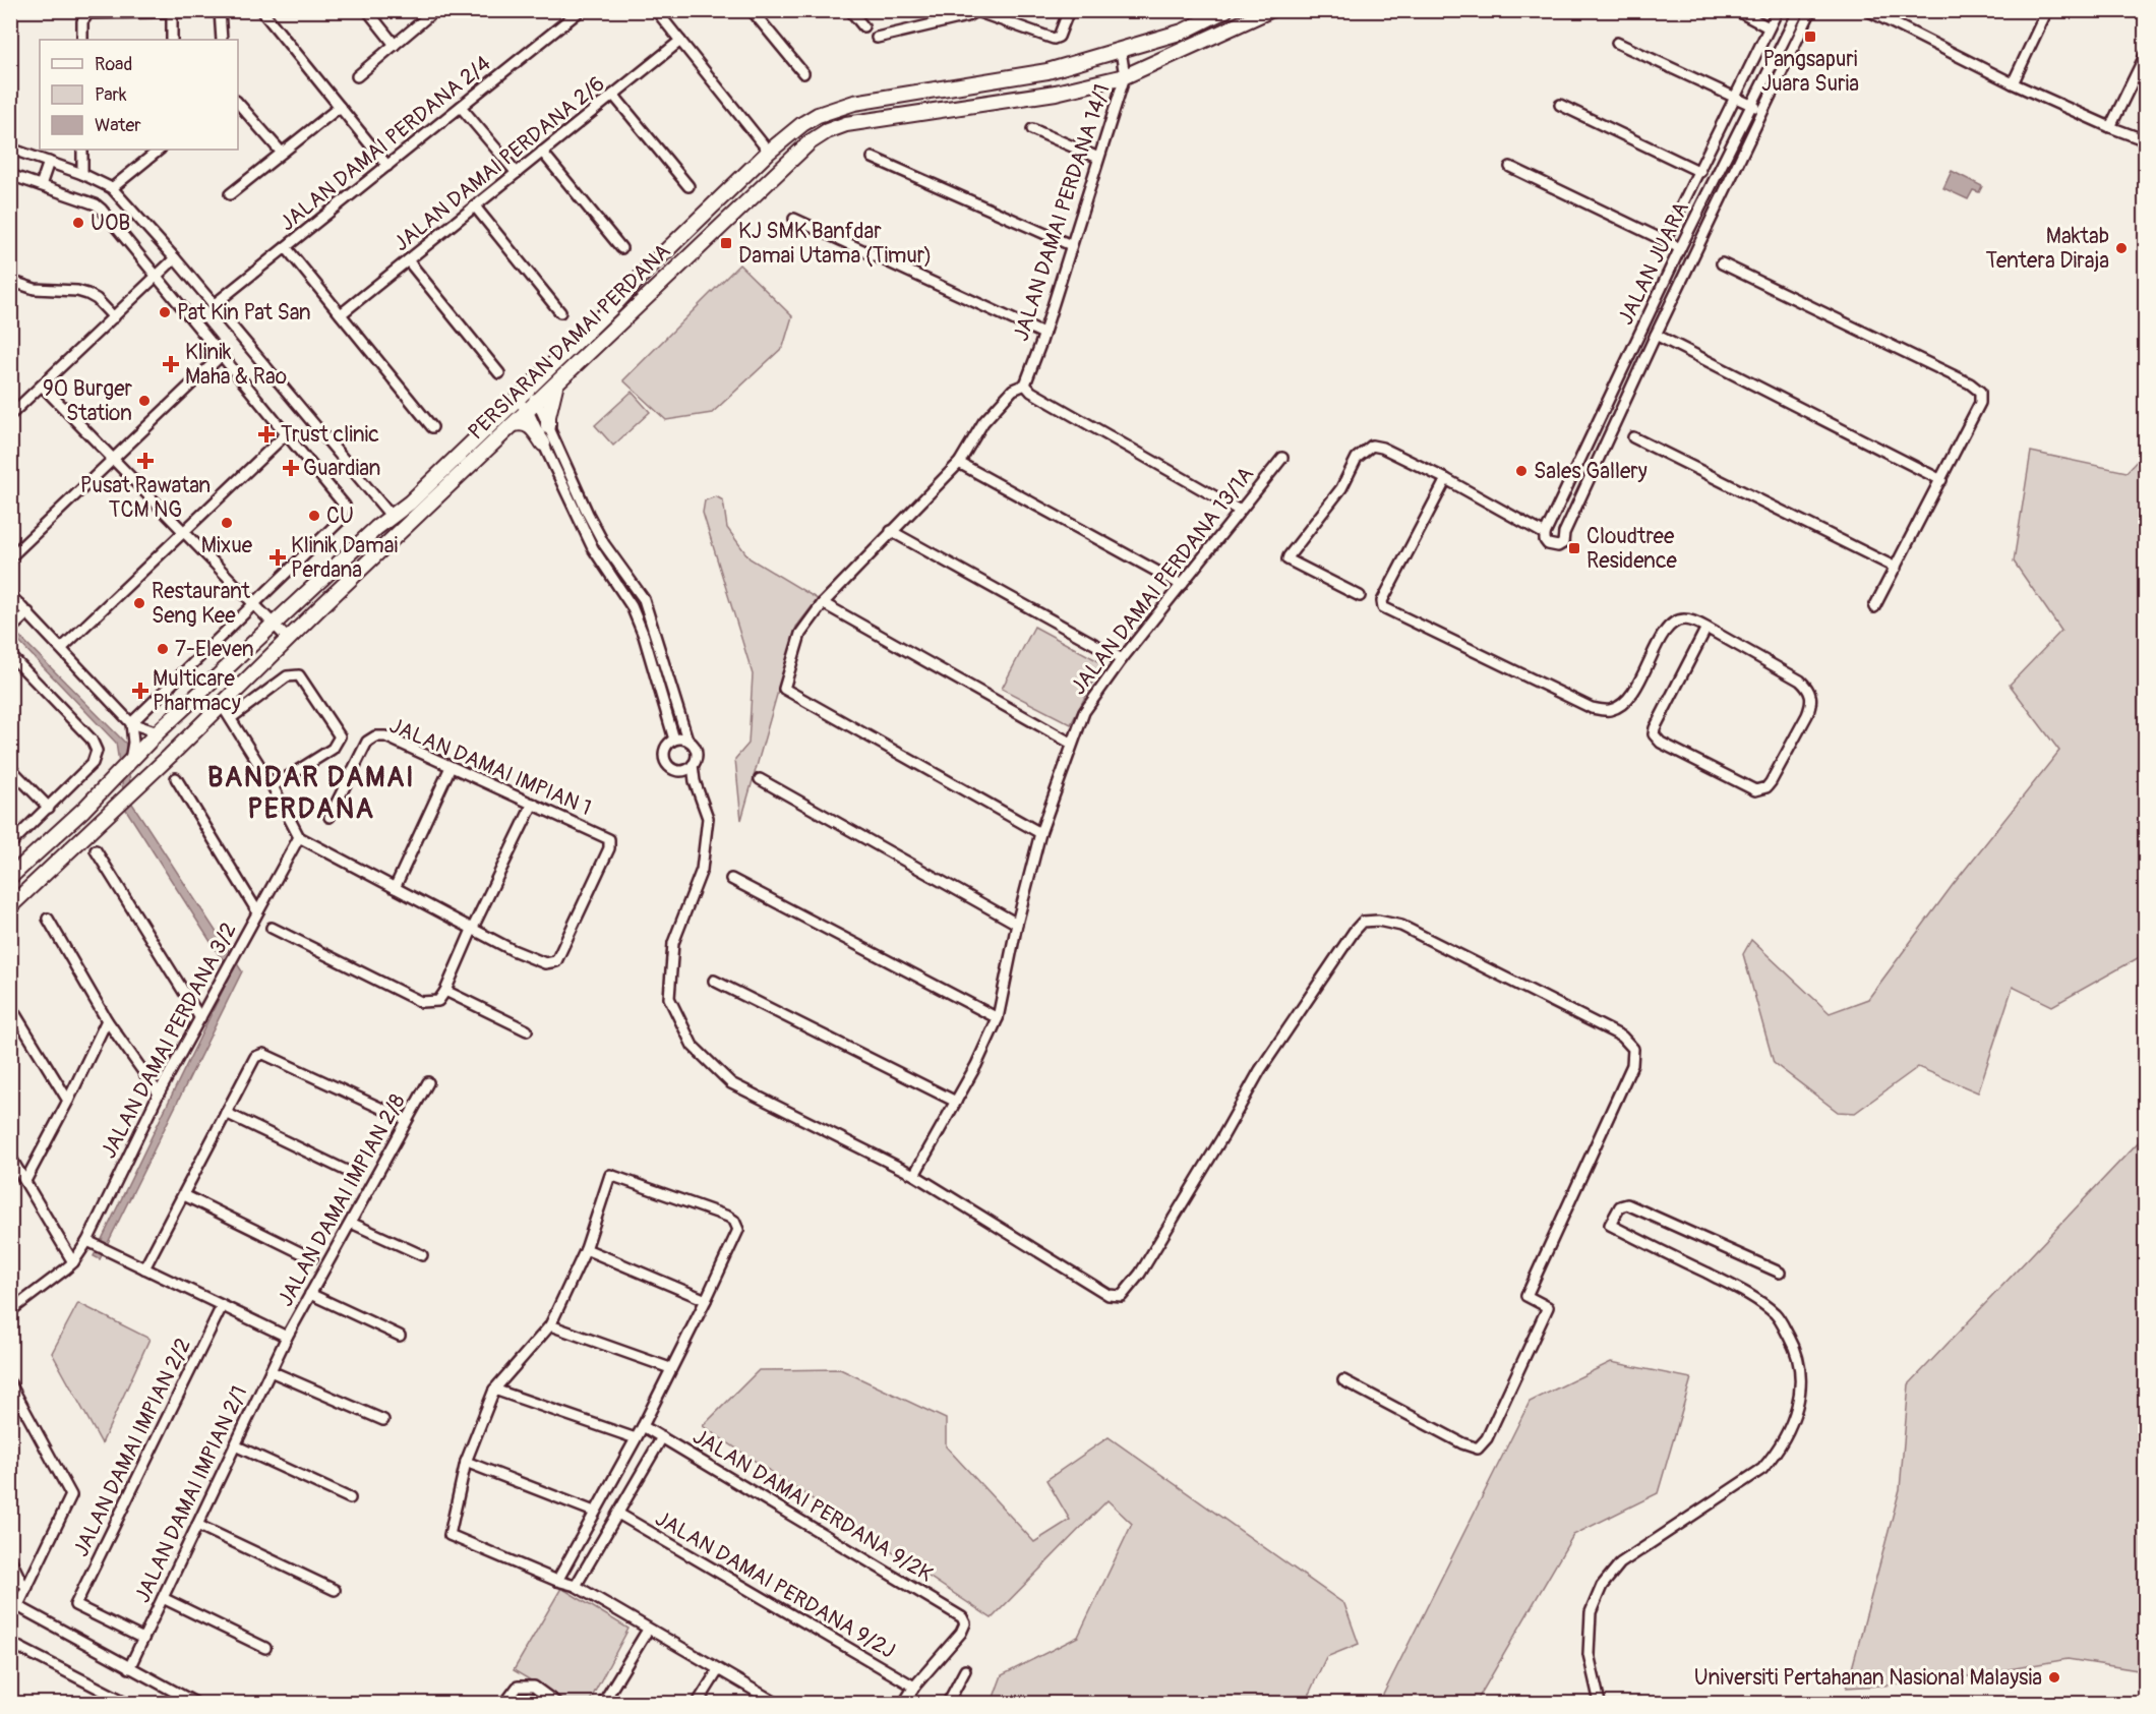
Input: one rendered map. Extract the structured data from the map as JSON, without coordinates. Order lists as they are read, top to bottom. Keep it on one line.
{"streets":{"main road":["PERSIARAN DAMAI PERDANA"],"street":["JALAN DAMAI PERDANA 2/4","JALAN DAMAI PERDANA 2/6","JALAN DAMAI PERDANA 14/1","JALAN JUARA","JALAN DAMAI PERDANA 13/1A","JALAN DAMAI IMPIAN 1","JALAN DAMAI PERDANA 3/2","JALAN DAMAI IMPIAN 2/8","JALAN DAMAI IMPIAN 2/2","JALAN DAMAI IMPIAN 2/1","JALAN DAMAI PERDANA 9/2K","JALAN DAMAI PERDANA 9/2J"]},"crossings":[["JALAN DAMAI PERDANA 14/1","PERSIARAN DAMAI PERDANA"],["JALAN DAMAI IMPIAN 2/8","JALAN DAMAI IMPIAN 2/1"],["JALAN DAMAI IMPIAN 2/2","JALAN DAMAI IMPIAN 2/1"],["JALAN DAMAI PERDANA 9/2K","JALAN DAMAI PERDANA 9/2J"]],"districts":["BANDAR DAMAI PERDANA"],"places":{"transit":["Pangsapuri Juara Suria","KJ SMK Banfdar Damai Utama (Timur)","Cloudtree Residence"],"other":["UOB","Maktab Tentera Diraja","Pat Kin Pat San","90 Burger Station","Sales Gallery","CU","Mixue","Restaurant Seng Kee","7-Eleven","Universiti Pertahanan Nasional Malaysia"],"health":["Klinik Maha & Rao","Trust clinic","Pusat Rawatan TCM NG","Guardian","Klinik Damai Perdana","Multicare Pharmacy"]},"legend":["Road","Park","Water"]}
